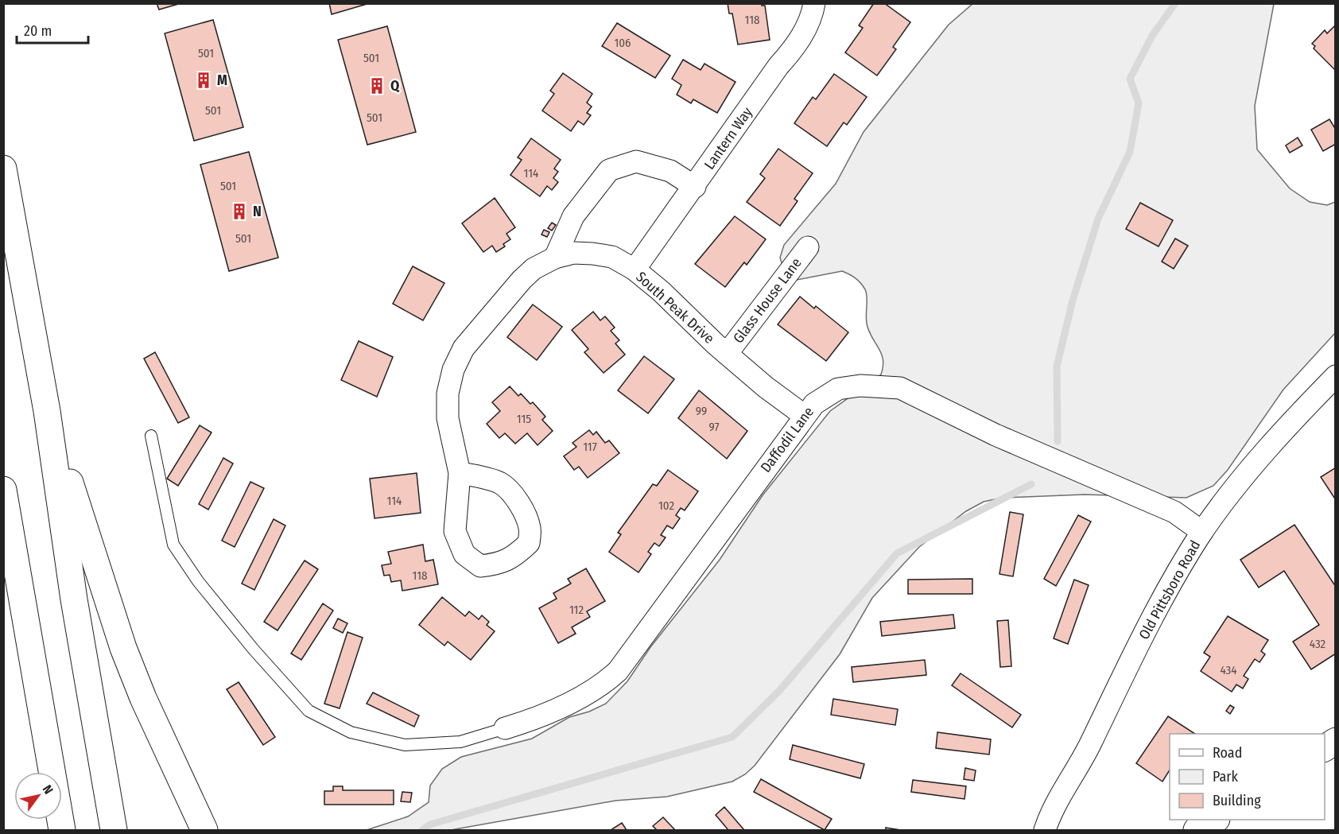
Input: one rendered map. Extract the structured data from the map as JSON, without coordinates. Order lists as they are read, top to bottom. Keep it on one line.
{"streets":{"street":["Lantern Way","Glass House Lane","South Peak Drive","Daffodil Lane","Old Pittsboro Road"]},"crossings":[["Lantern Way","South Peak Drive"],["Glass House Lane","South Peak Drive"],["South Peak Drive","Daffodil Lane"],["Daffodil Lane","Old Pittsboro Road"]],"places":{"building":["M","Q","N"]},"house_numbers":["118","106","501","501","501","501","114","501","501","99","115","97","117","114","102","118","112","432","434"],"legend":["Road","Park","Building"],"scale_bar":"20 m","north":"top right"}
